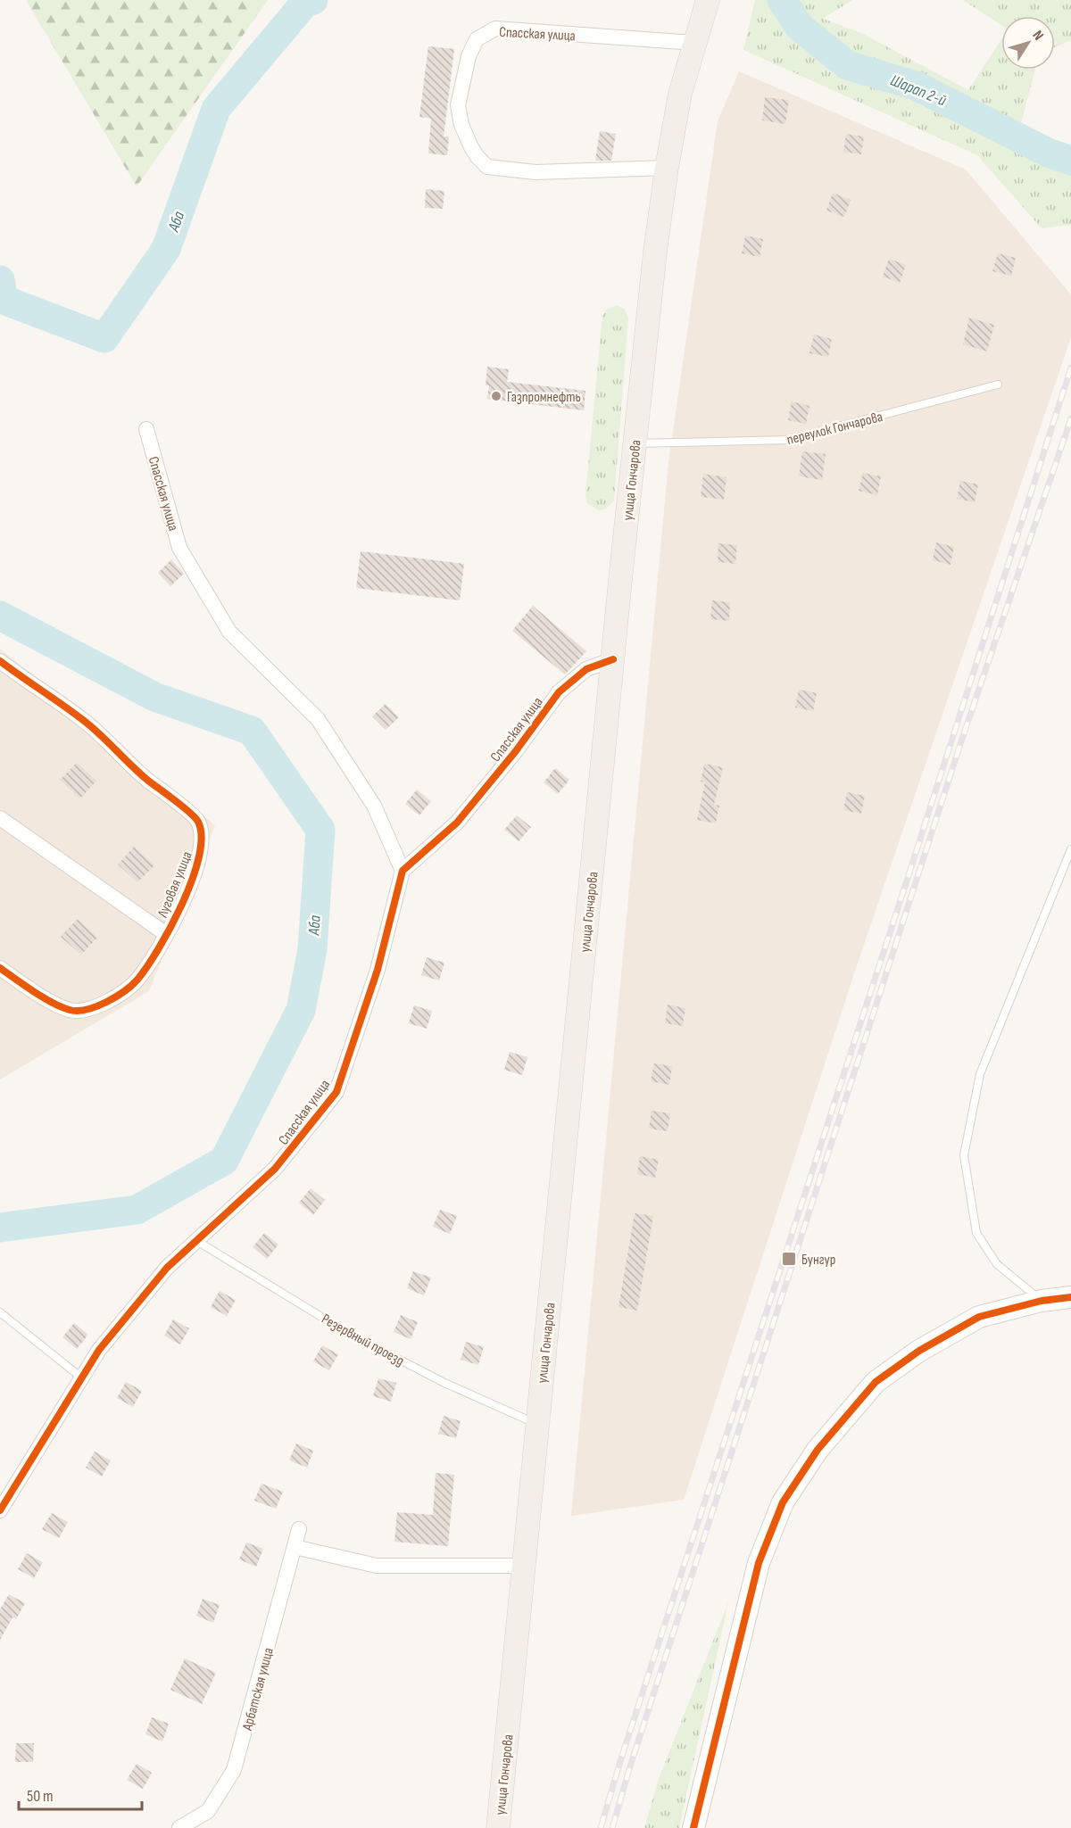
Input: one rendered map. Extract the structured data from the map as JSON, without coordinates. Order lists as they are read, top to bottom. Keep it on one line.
{"streets":{"main road":["улица Гончарова"],"street":["Спасская улица","Луговая улица","Арбатская улица"],"lane":["переулок Гончарова","Резервный проезд"]},"crossings":[["Спасская улица","улица Гончарова"],["Спасская улица","Резервный проезд"],["переулок Гончарова","улица Гончарова"],["улица Гончарова","Резервный проезд"]],"water":["Шарап 2-й","Аба"],"places":{"other":["Газпромнефть"],"transit":["Бунгур"]},"scale_bar":"50 m","north":"top right"}
